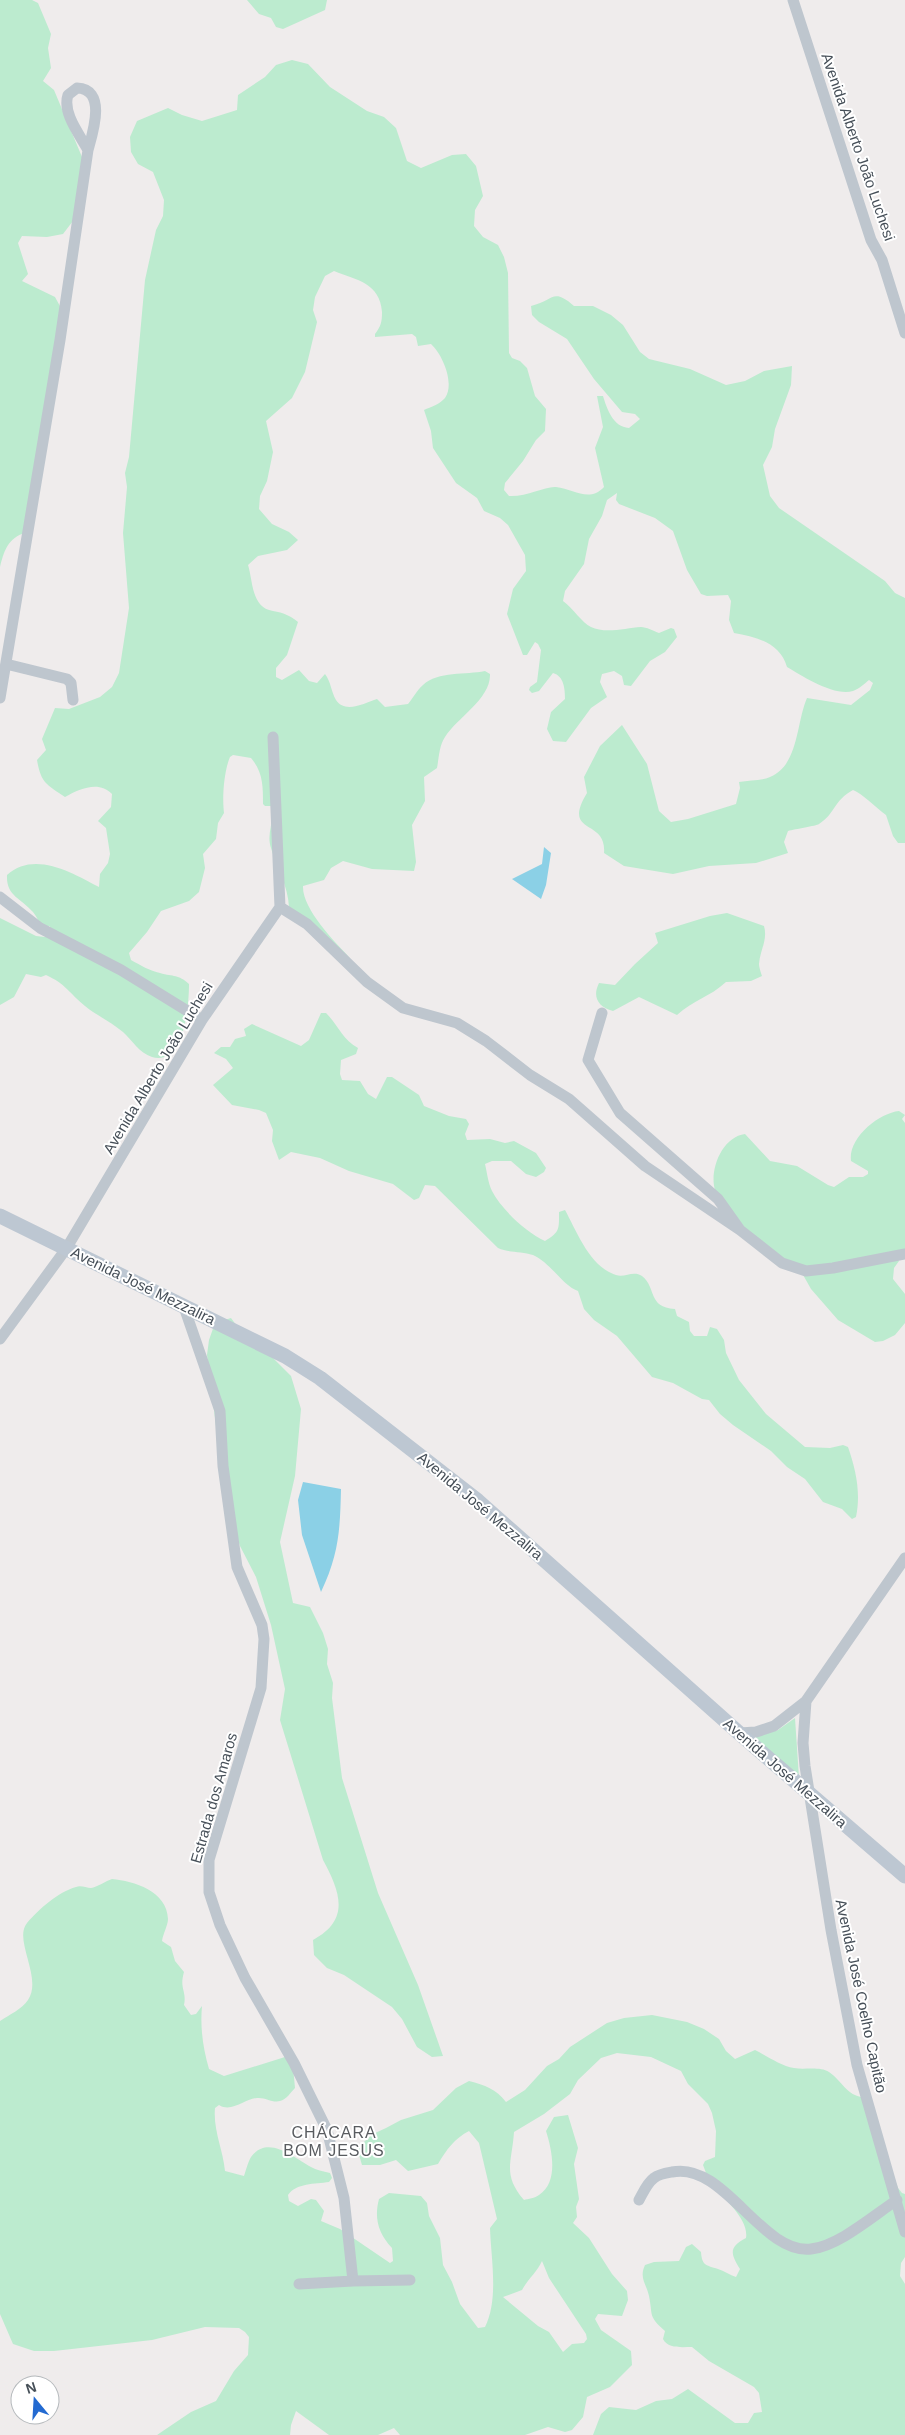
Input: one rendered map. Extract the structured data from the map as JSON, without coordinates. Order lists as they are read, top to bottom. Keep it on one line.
{"streets":{"main road":["Avenida José Mezzalira"],"street":["Avenida Alberto João Luchesi","Estrada dos Amaros","Avenida José Coelho Capitão"]},"crossings":[["Avenida Alberto João Luchesi","Avenida José Mezzalira"],["Avenida José Mezzalira","Estrada dos Amaros"],["Avenida José Mezzalira","Avenida José Coelho Capitão"]],"districts":["CHÁCARA BOM JESUS"],"north":"top"}
